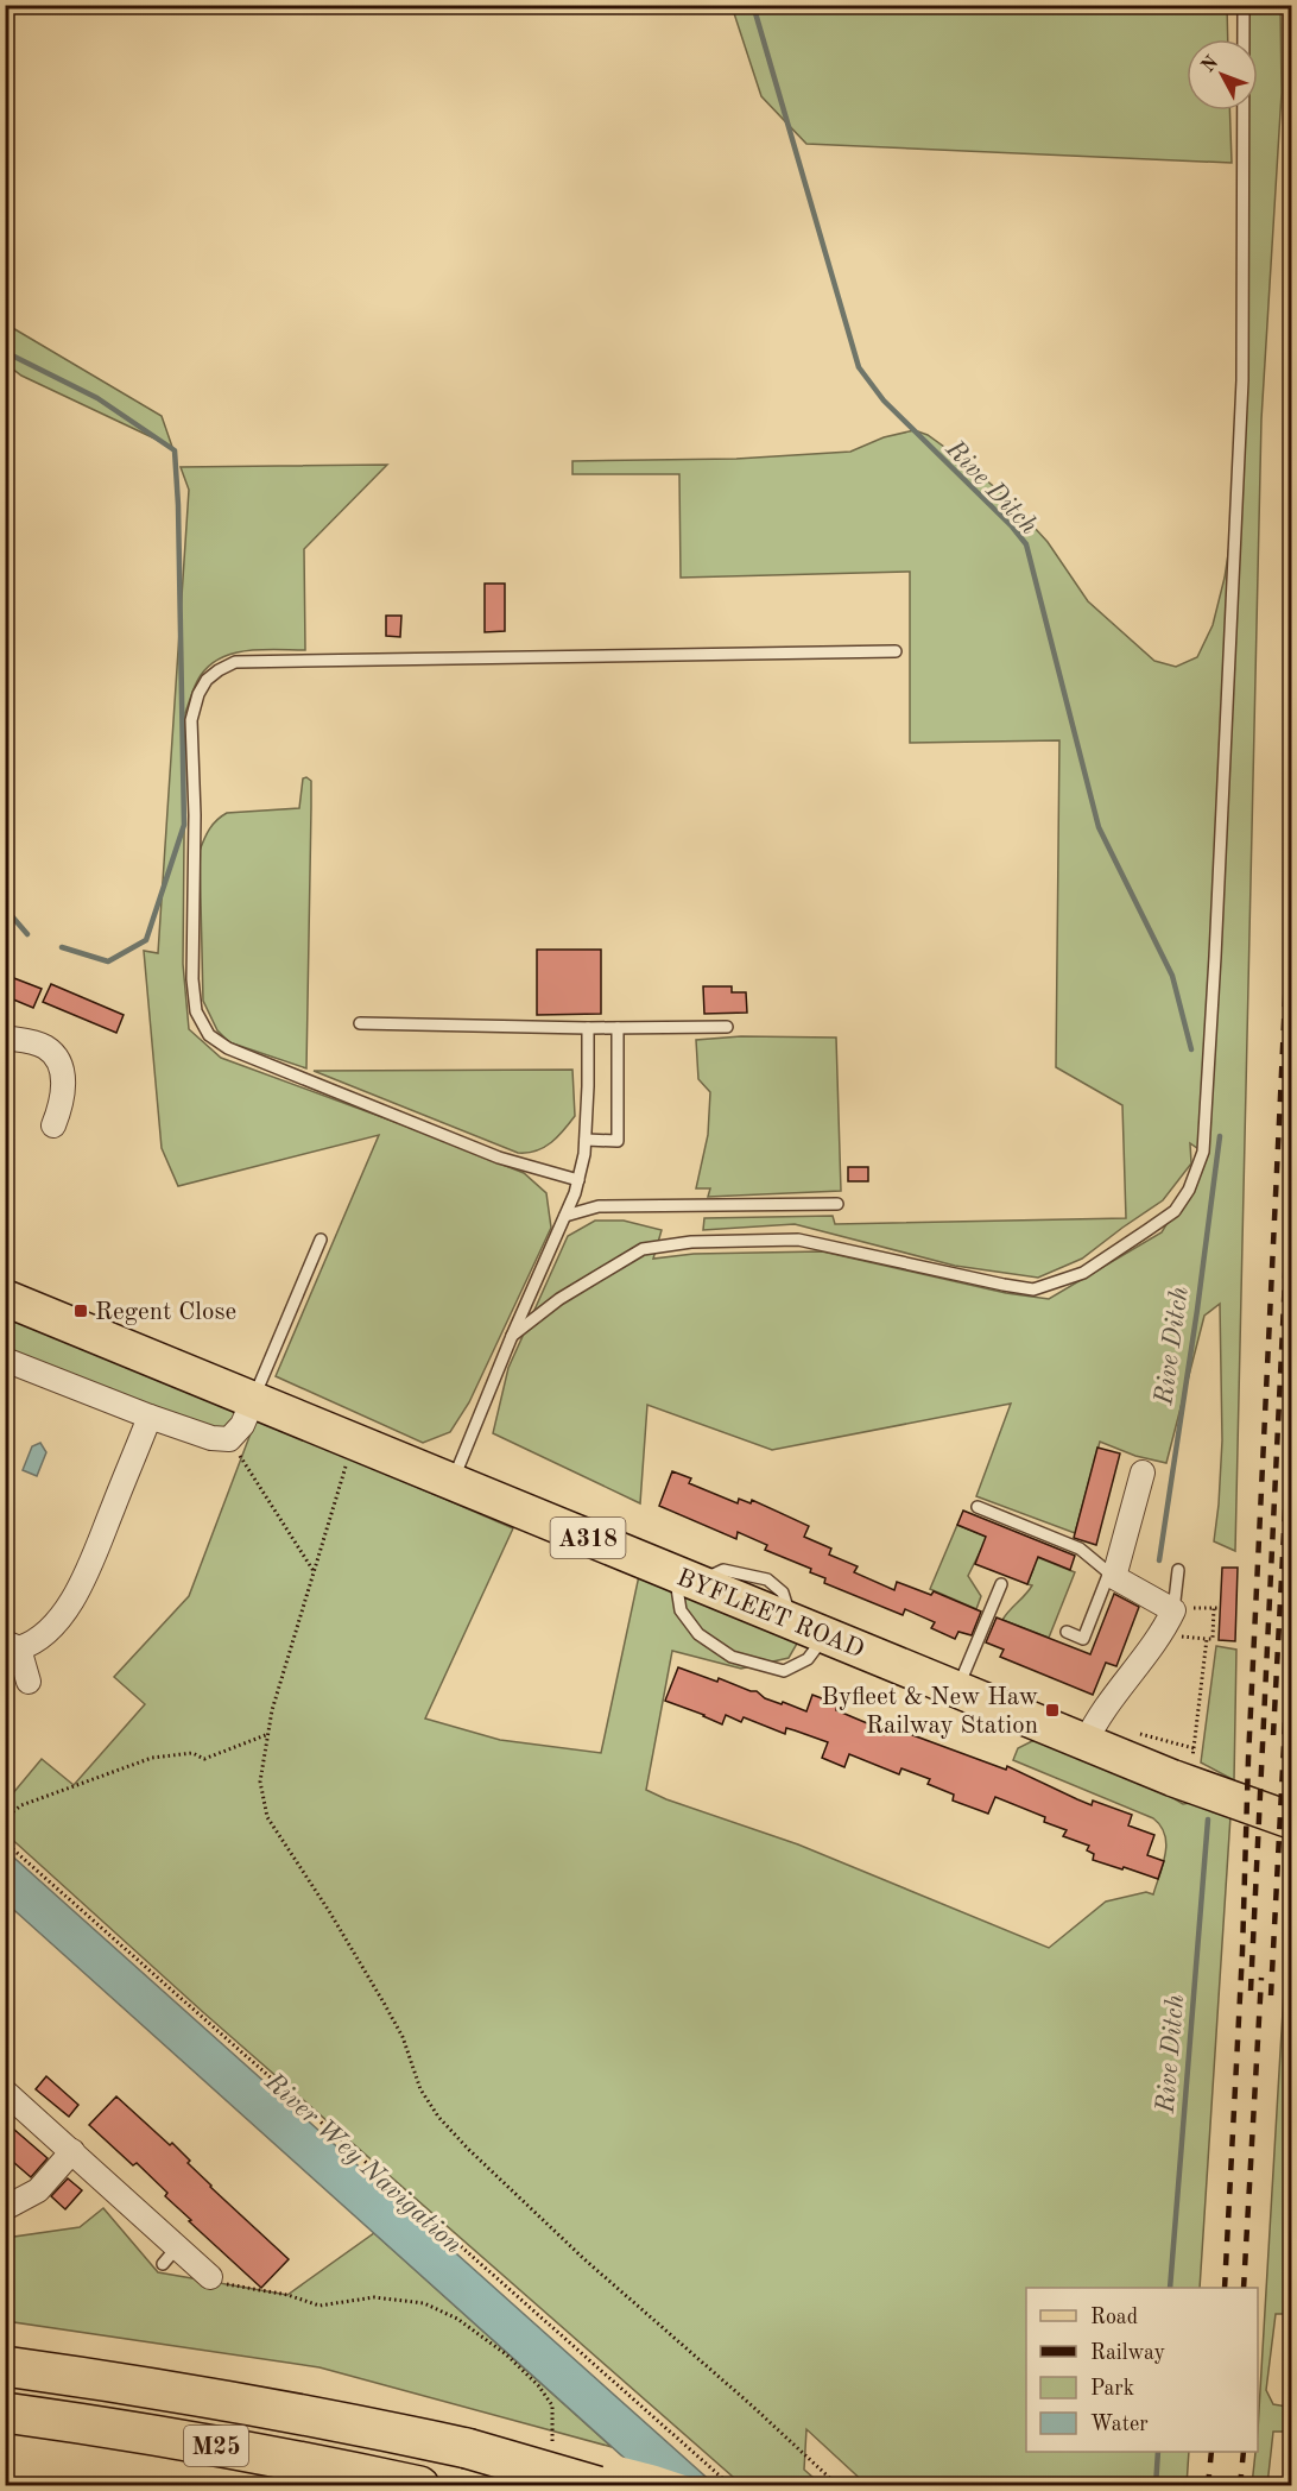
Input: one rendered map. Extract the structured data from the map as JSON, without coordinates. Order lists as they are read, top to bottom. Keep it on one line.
{"streets":{"highway":["M25"],"main road":["A318","BYFLEET ROAD"]},"water":["Rive Ditch","River Wey Navigation"],"places":{"transit":["Regent Close","Byfleet & New Haw Railway Station"]},"legend":["Road","Railway","Park","Water"],"north":"top left"}
